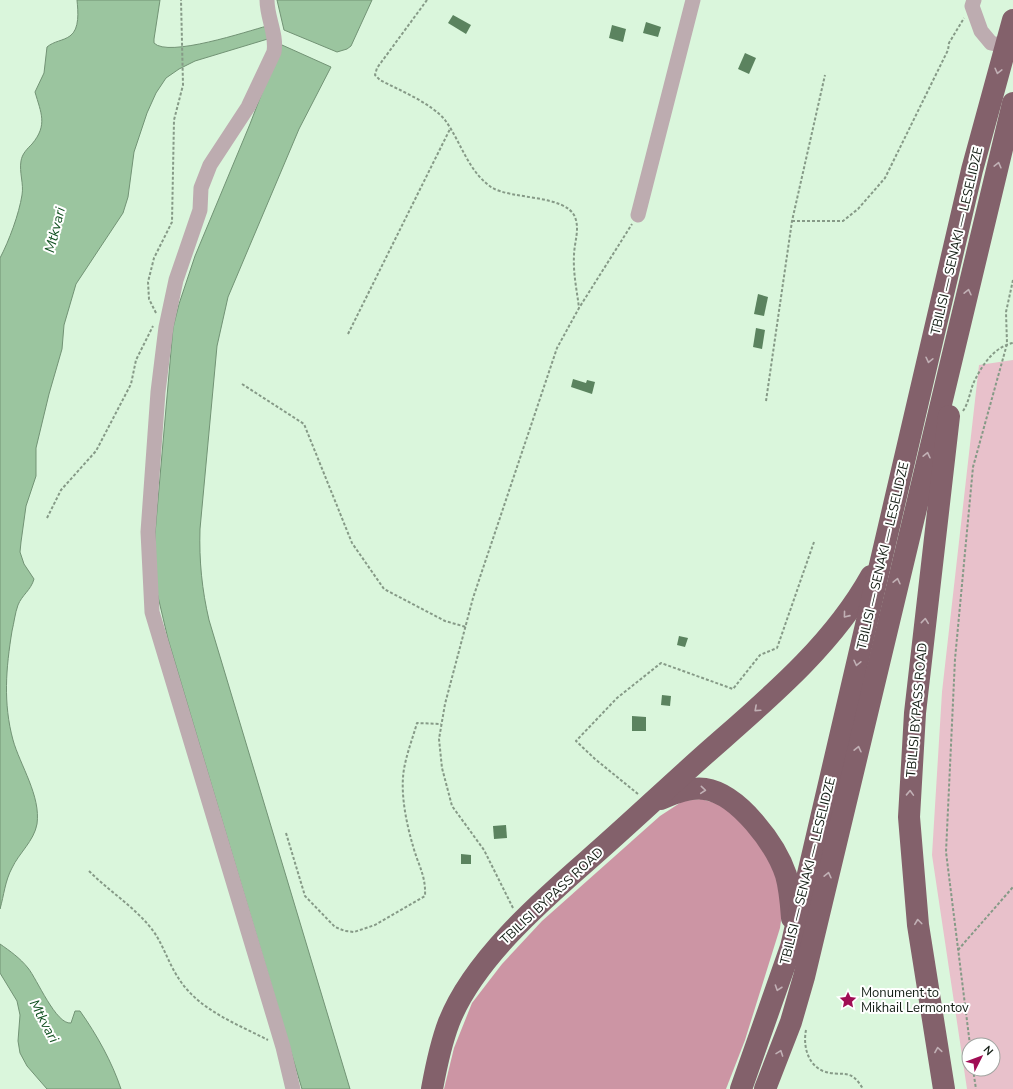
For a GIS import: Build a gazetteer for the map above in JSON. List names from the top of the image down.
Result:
{
  "streets": {
    "highway": ["TBILISI — SENAKI — LESELIDZE", "TBILISI BYPASS ROAD"]
  },
  "crossings": [
    ["TBILISI — SENAKI — LESELIDZE", "TBILISI BYPASS ROAD"]
  ],
  "water": ["Mtkvari"],
  "places": {
    "place": ["Monument to Mikhail Lermontov"]
  },
  "north": "top right"
}
